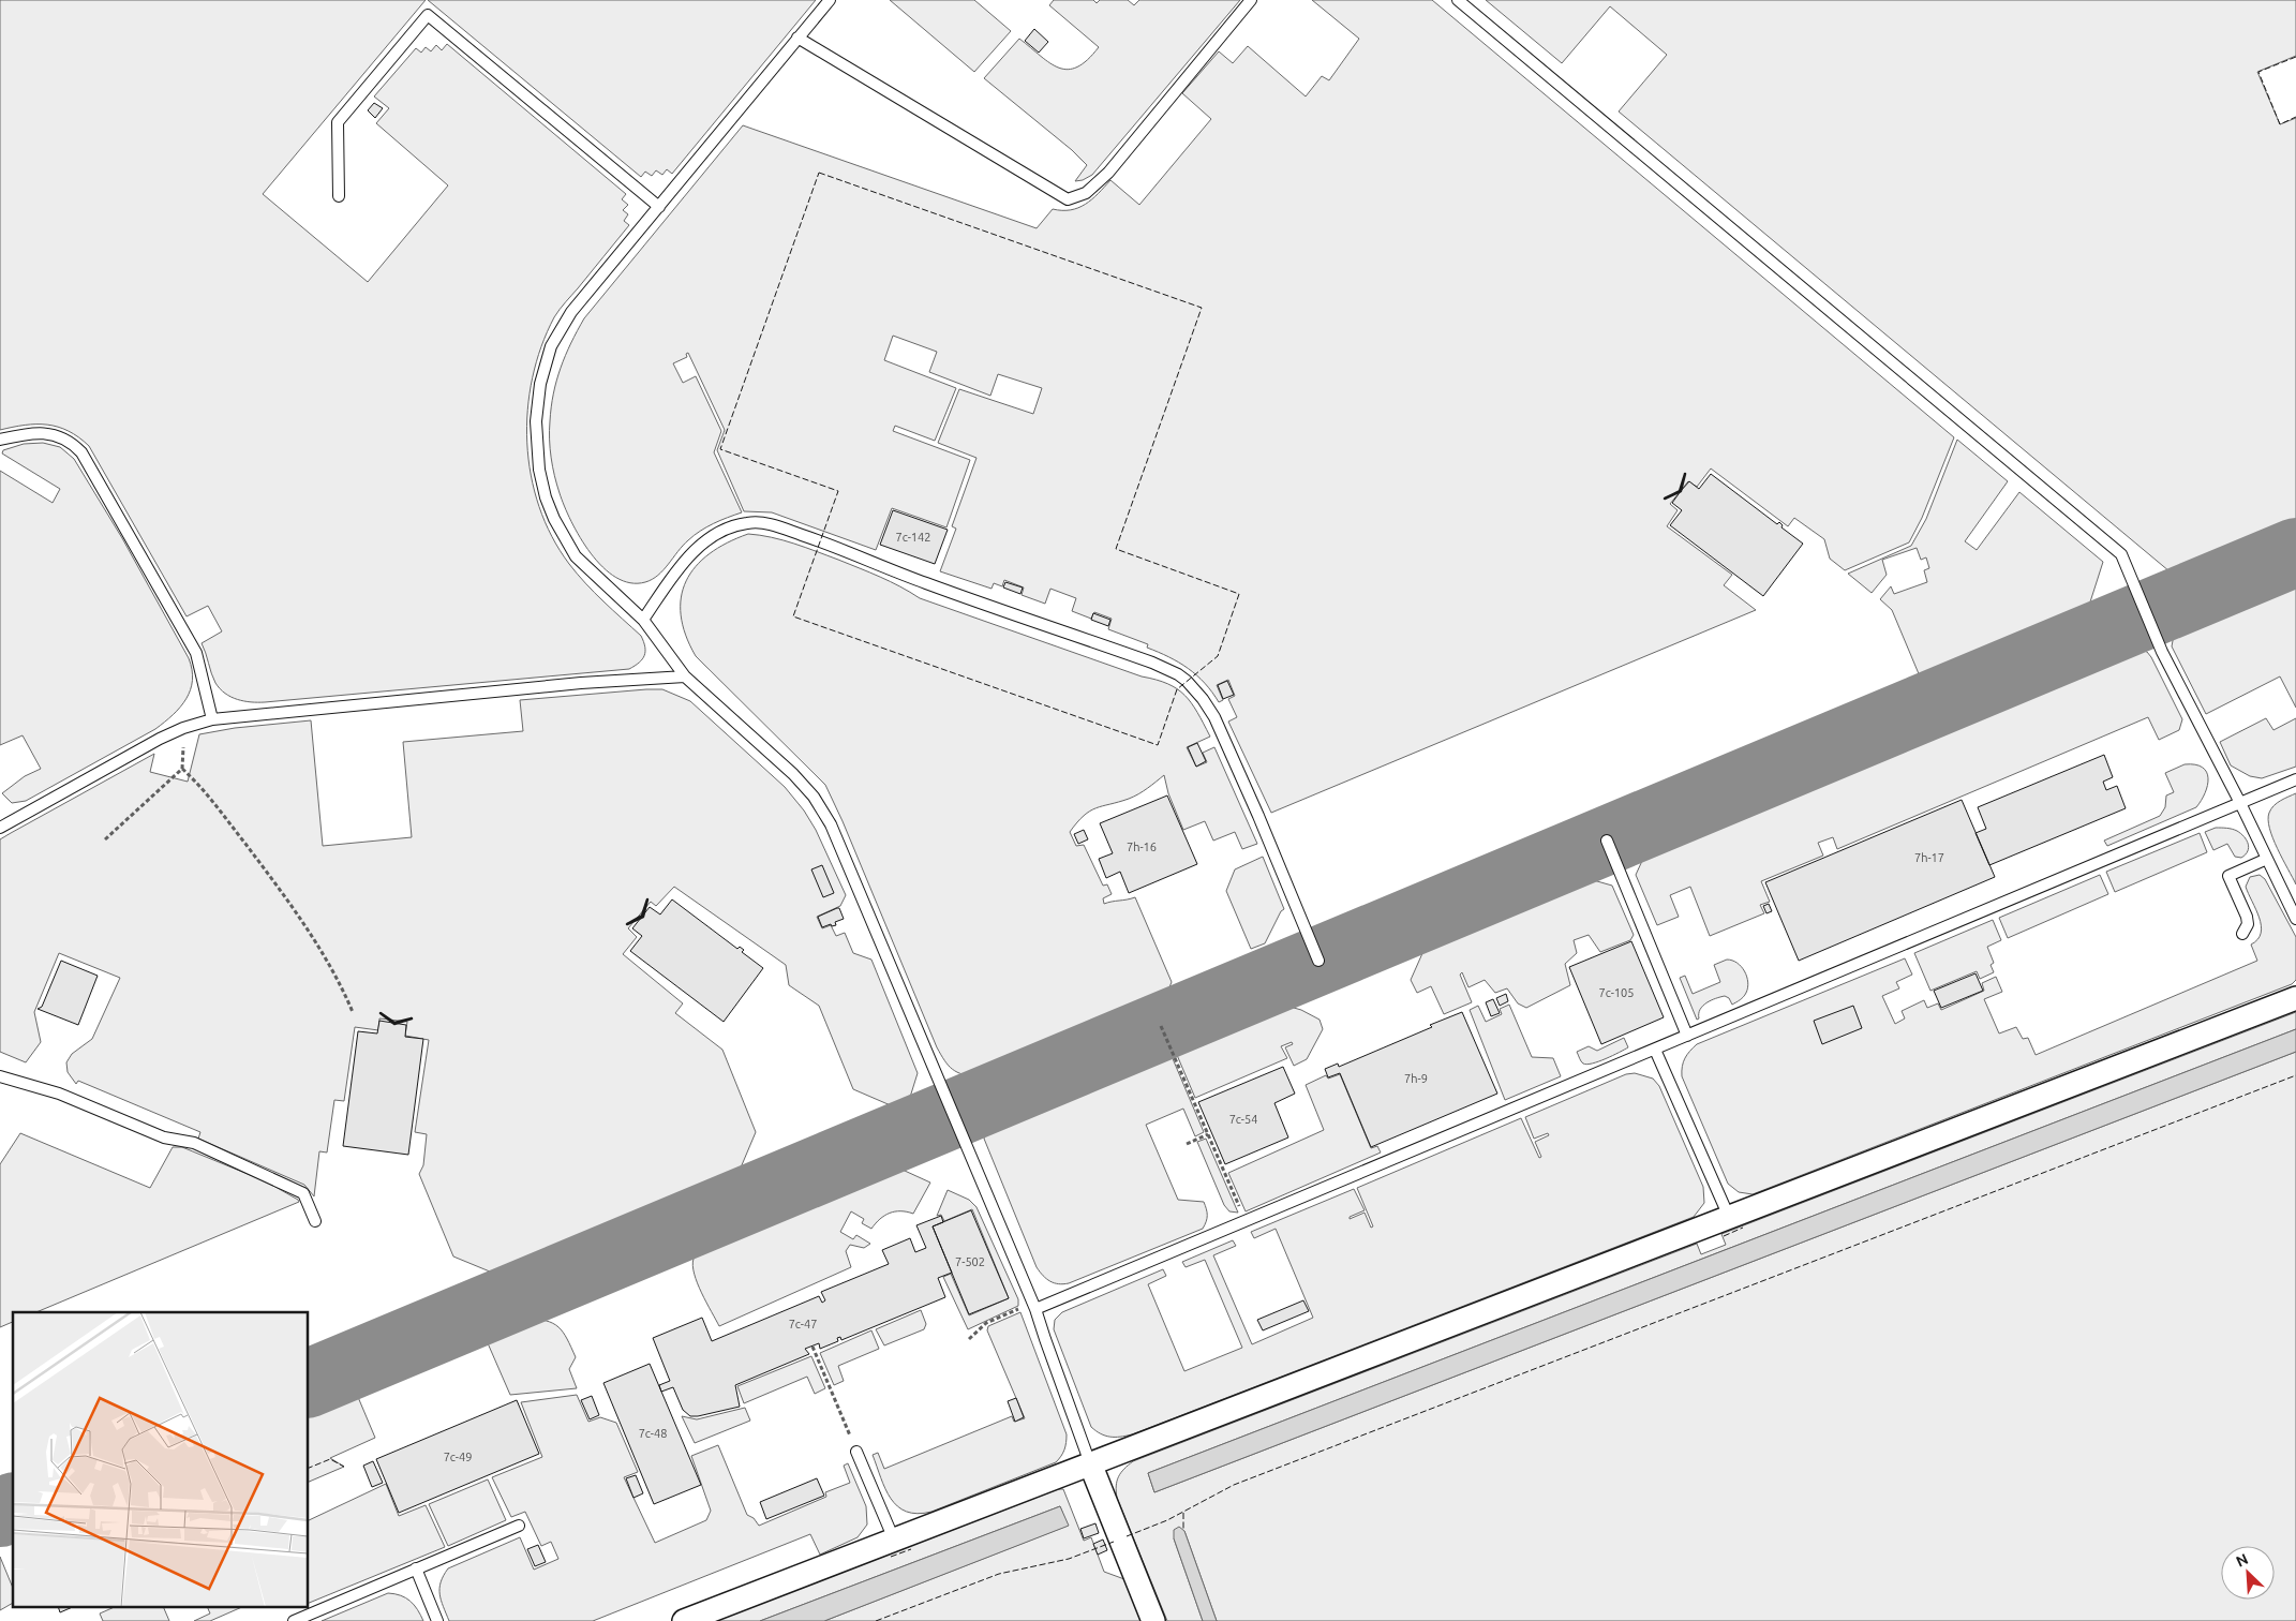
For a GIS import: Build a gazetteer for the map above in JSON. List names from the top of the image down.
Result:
{
  "house_numbers": [
    "7c-142",
    "7h-16",
    "7h-17",
    "7c-105",
    "7h-9",
    "7c-54",
    "7-502",
    "7c-47",
    "7c-48",
    "7c-49"
  ],
  "north": "top left"
}
